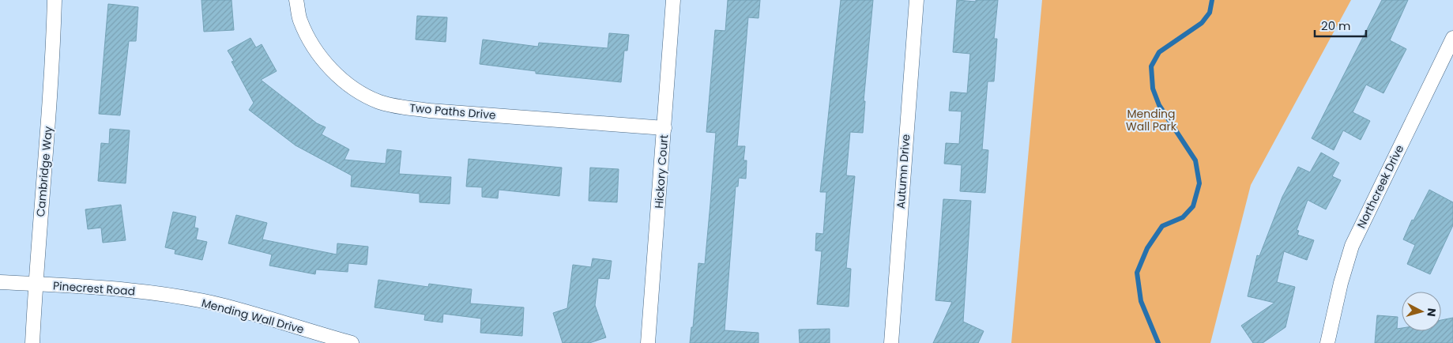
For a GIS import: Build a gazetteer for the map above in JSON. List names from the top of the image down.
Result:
{
  "streets": {
    "street": [
      "Two Paths Drive",
      "Cambridge Way",
      "Hickory Court",
      "Autumn Drive",
      "Northcreek Drive",
      "Pinecrest Road",
      "Mending Wall Drive"
    ]
  },
  "crossings": [
    ["Two Paths Drive", "Hickory Court"],
    ["Cambridge Way", "Pinecrest Road"],
    ["Pinecrest Road", "Mending Wall Drive"]
  ],
  "parks": ["Mending Wall Park"],
  "scale_bar": "20 m",
  "north": "right"
}
